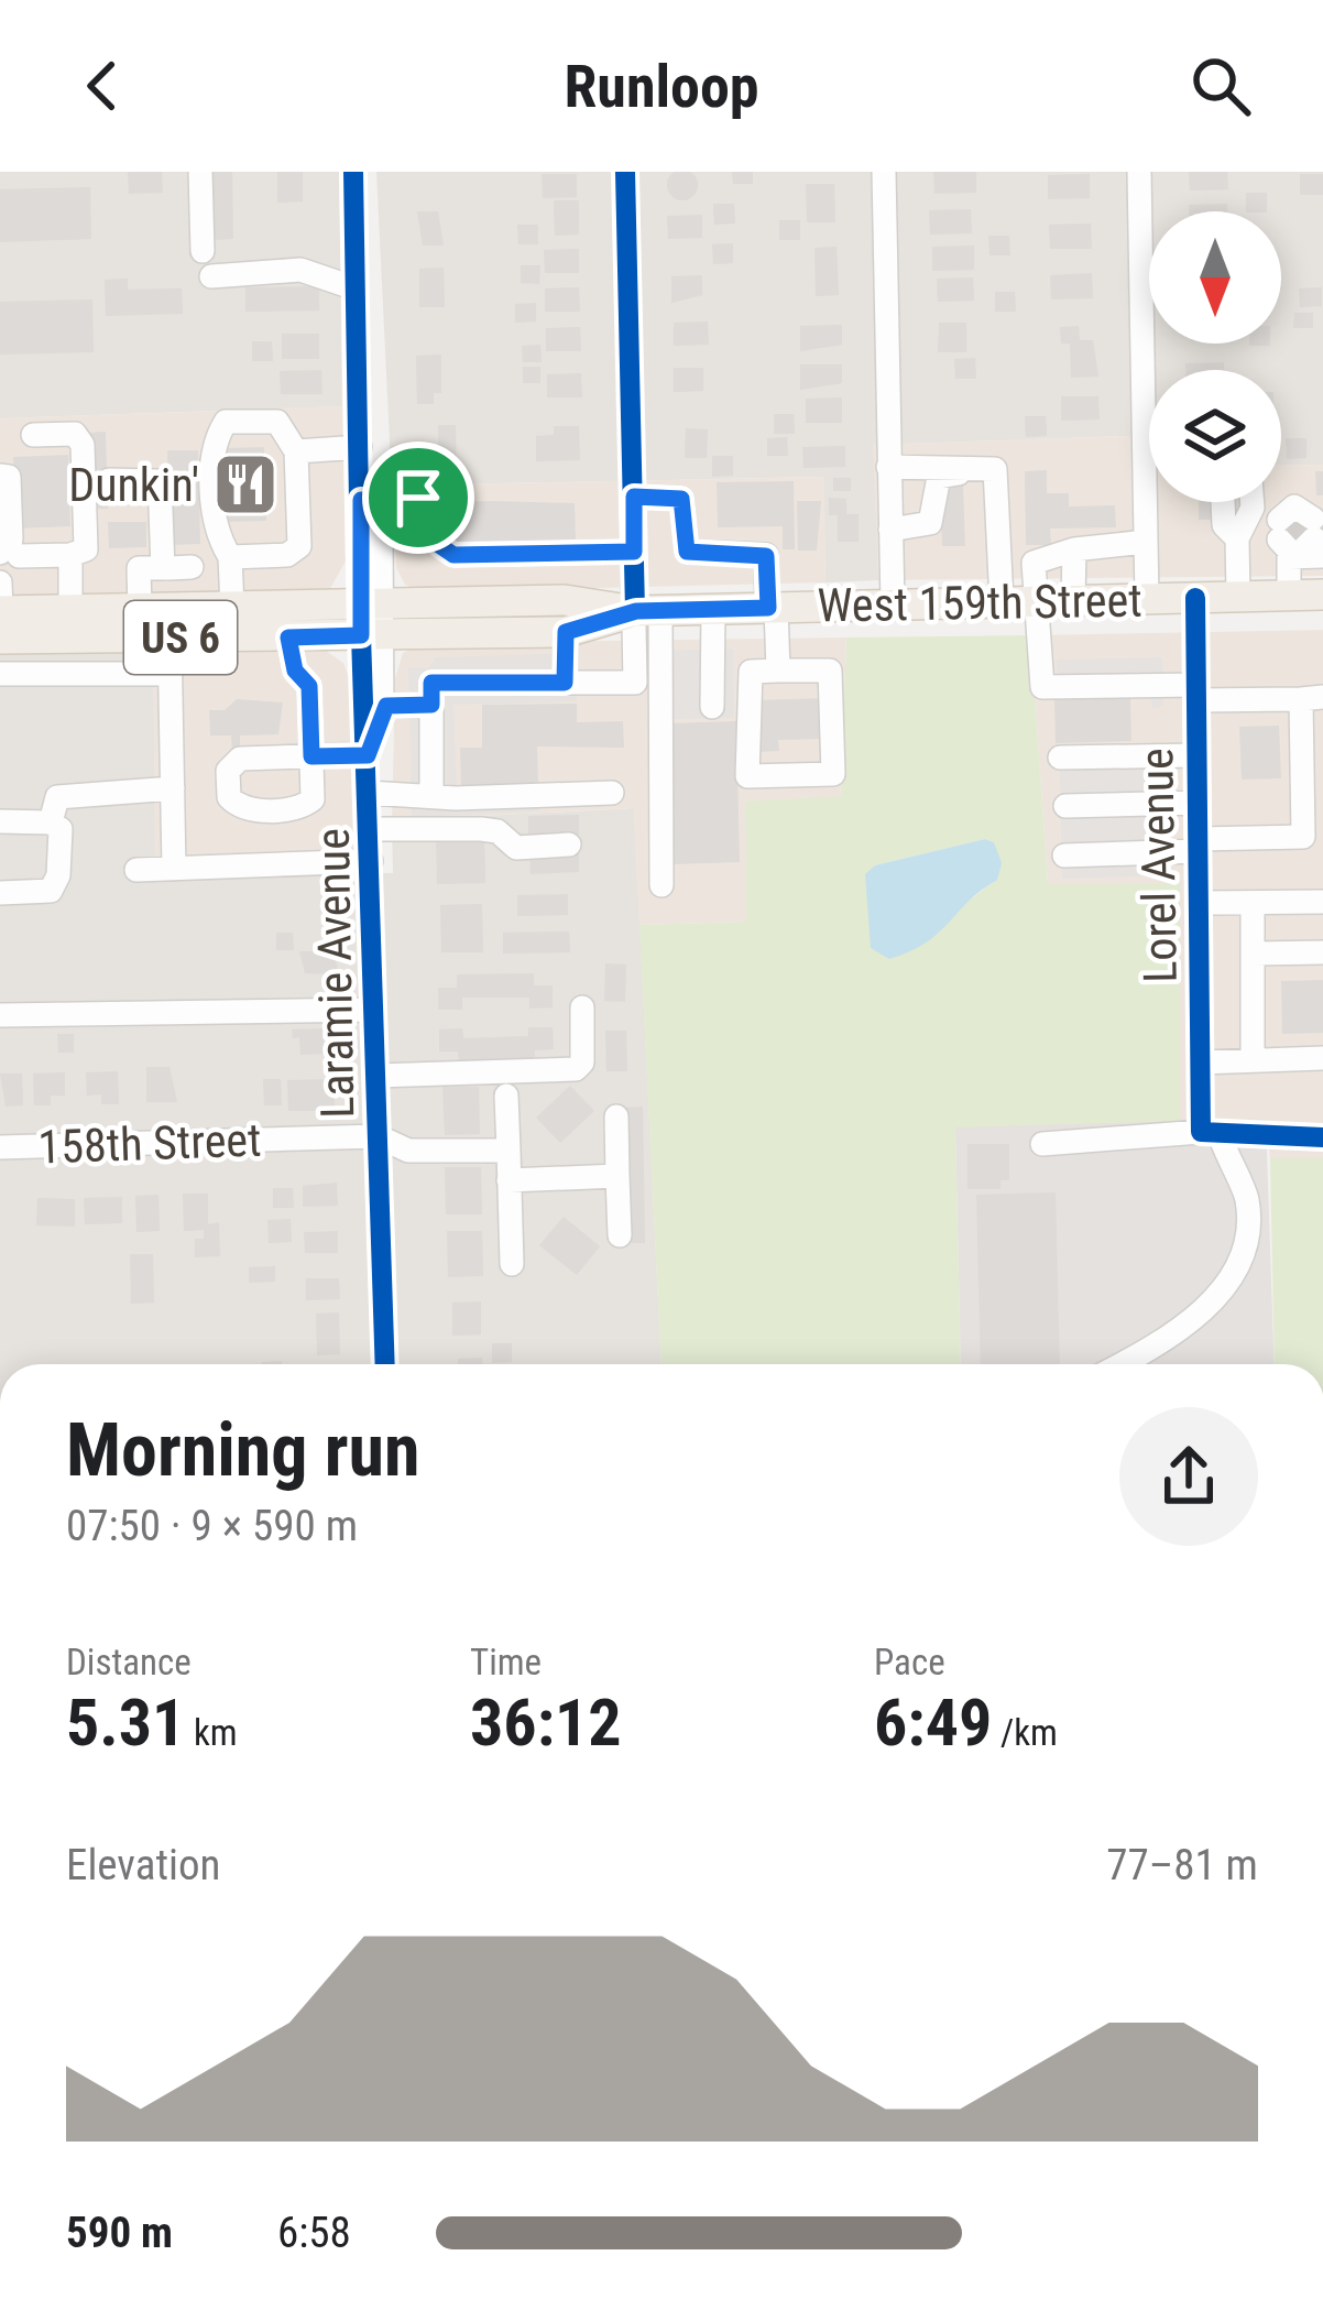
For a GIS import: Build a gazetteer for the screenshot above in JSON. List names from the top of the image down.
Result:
{
  "streets": {
    "main road": ["West 159th Street", "US 6"],
    "street": ["Lorel Avenue", "Laramie Avenue", "158th Street"]
  },
  "crossings": [
    ["West 159th Street", "Lorel Avenue"],
    ["West 159th Street", "Laramie Avenue"],
    ["Laramie Avenue", "158th Street"]
  ],
  "places": {
    "restaurant": ["Dunkin'"]
  },
  "north": "bottom",
  "page": {
    "header": "Runloop",
    "heading": ["Morning run", "07:50 · 9 × 590 m"],
    "stats": [
      ["Distance", "5.31 km"],
      ["Time", "36:12"],
      ["Pace", "6:49 /km"]
    ],
    "chart": ["Elevation", "77–81 m"],
    "list": [
      {
        "name": "590 m",
        "note": "6:58"
      }
    ]
  }
}
